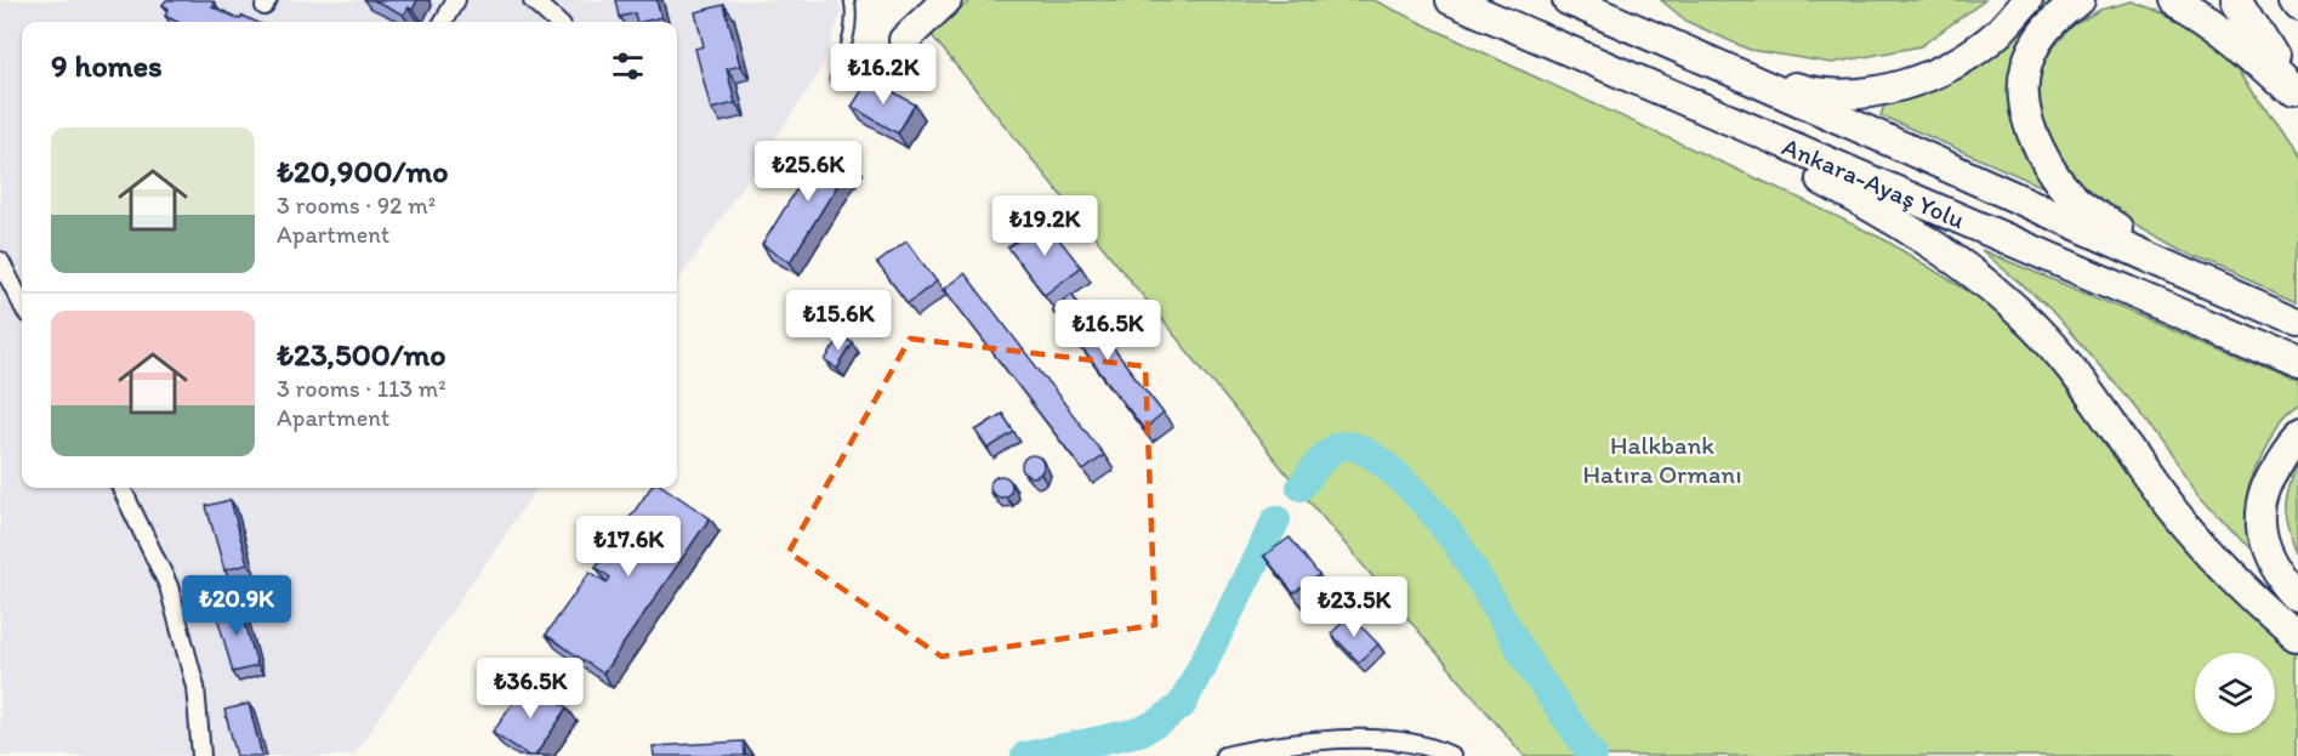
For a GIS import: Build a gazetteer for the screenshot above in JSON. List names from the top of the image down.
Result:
{
  "streets": {
    "highway": ["Ankara-Ayaş Yolu"]
  },
  "parks": ["Halkbank Hatıra Ormanı"],
  "page": {
    "heading": "9 homes",
    "price": [
      "₺16.2K",
      "₺25.6K",
      "₺19.2K",
      "₺15.6K",
      "₺16.5K",
      "₺17.6K",
      "₺20.9K",
      "₺23.5K",
      "₺36.5K"
    ],
    "list": [
      {
        "name": "₺20,900/mo",
        "note": "3 rooms · 92 m² · Apartment"
      },
      {
        "name": "₺23,500/mo",
        "note": "3 rooms · 113 m² · Apartment"
      }
    ]
  }
}
